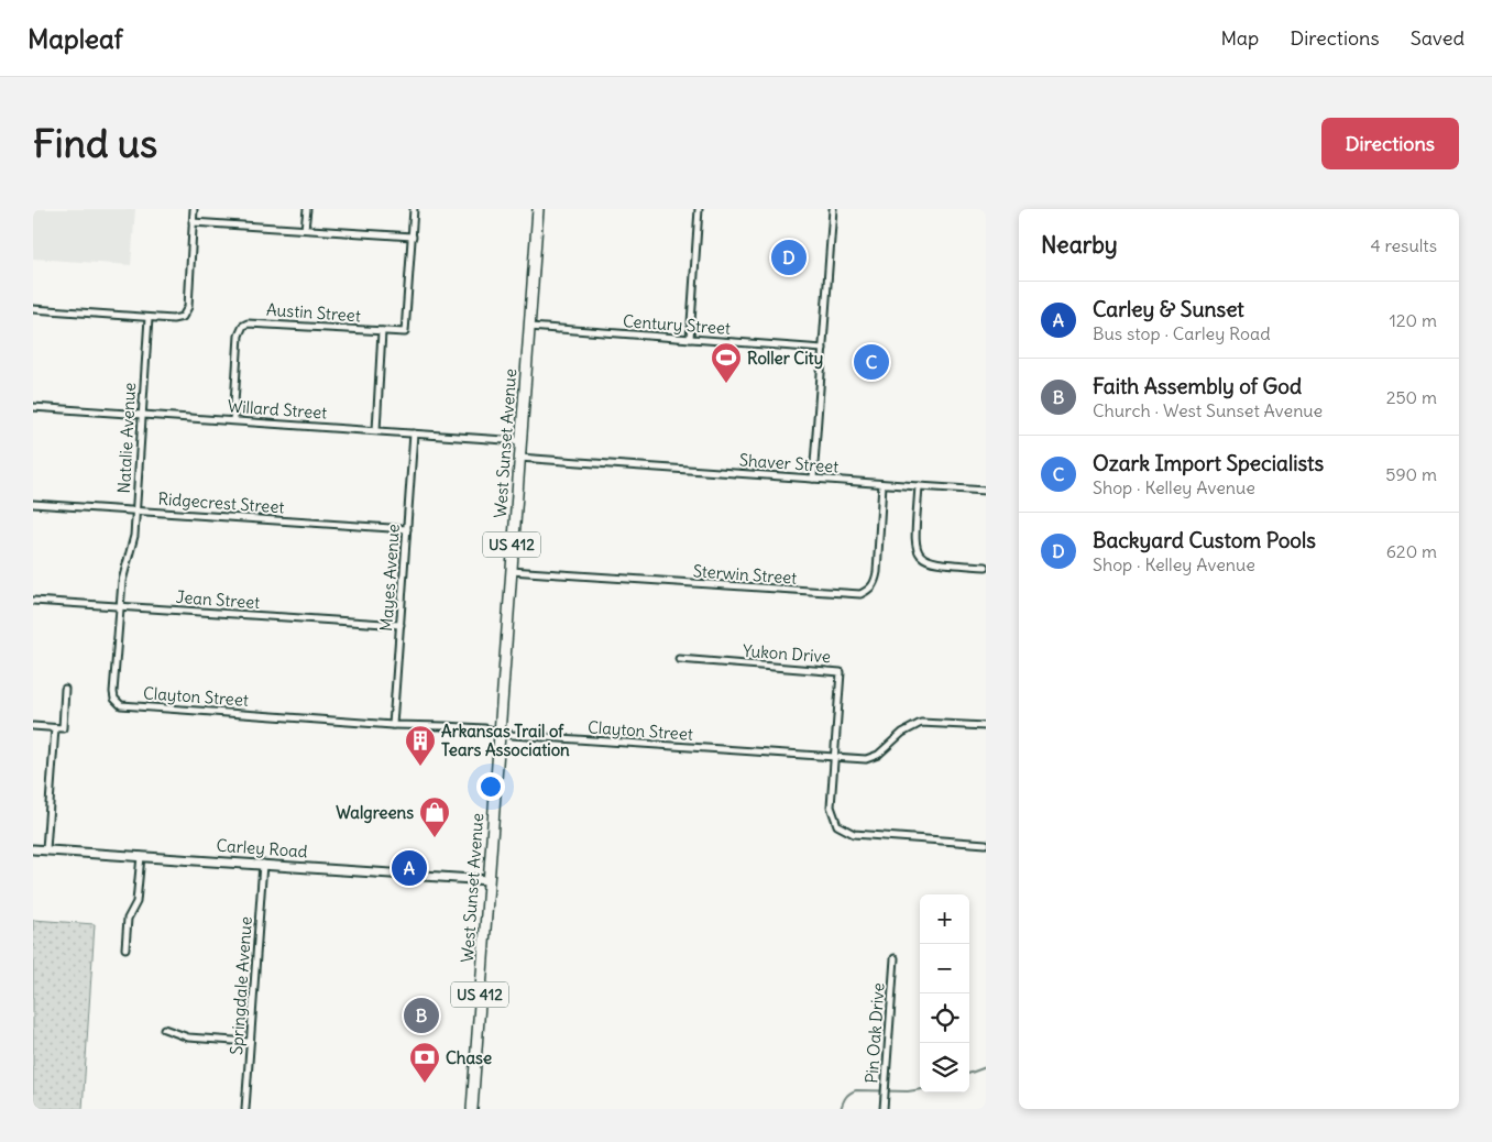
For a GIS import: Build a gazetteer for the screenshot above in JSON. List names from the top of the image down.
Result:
{
  "streets": {
    "highway": ["West Sunset Avenue", "US 412"],
    "street": [
      "Austin Street",
      "Century Street",
      "Willard Street",
      "Natalie Avenue",
      "Shaver Street",
      "Ridgecrest Street",
      "Sterwin Street",
      "Mayes Avenue",
      "Jean Street",
      "Yukon Drive",
      "Clayton Street",
      "Carley Road",
      "Springdale Avenue",
      "Pin Oak Drive"
    ]
  },
  "crossings": [
    ["Austin Street", "Willard Street"],
    ["Century Street", "West Sunset Avenue"],
    ["Willard Street", "Natalie Avenue"],
    ["Willard Street", "West Sunset Avenue"],
    ["Willard Street", "Mayes Avenue"],
    ["Natalie Avenue", "Ridgecrest Street"],
    ["Natalie Avenue", "Jean Street"],
    ["Natalie Avenue", "Clayton Street"],
    ["West Sunset Avenue", "Shaver Street"],
    ["West Sunset Avenue", "Sterwin Street"],
    ["West Sunset Avenue", "Clayton Street"],
    ["West Sunset Avenue", "Carley Road"],
    ["Shaver Street", "Sterwin Street"],
    ["Ridgecrest Street", "Mayes Avenue"],
    ["Mayes Avenue", "Jean Street"],
    ["Mayes Avenue", "Clayton Street"],
    ["Yukon Drive", "Clayton Street"],
    ["Carley Road", "Springdale Avenue"]
  ],
  "places": {
    "sports": ["Roller City"],
    "building": ["Arkansas Trail of Tears Association"],
    "shop": ["Walgreens"],
    "bank": ["Chase"]
  },
  "page": {
    "header": "Mapleaf",
    "nav": ["Map", "Directions", "Saved"],
    "buttons": "Directions",
    "title": "Find us",
    "heading": ["Nearby", "4 results"],
    "pins": [
      "D",
      "C",
      "A",
      "B"
    ],
    "list": [
      {
        "mark": "A",
        "name": "Carley & Sunset",
        "note": "Bus stop · Carley Road",
        "value": "120 m"
      },
      {
        "mark": "B",
        "name": "Faith Assembly of God",
        "note": "Church · West Sunset Avenue",
        "value": "250 m"
      },
      {
        "mark": "C",
        "name": "Ozark Import Specialists",
        "note": "Shop · Kelley Avenue",
        "value": "590 m"
      },
      {
        "mark": "D",
        "name": "Backyard Custom Pools",
        "note": "Shop · Kelley Avenue",
        "value": "620 m"
      }
    ],
    "map_buttons": ["+", "−"]
  }
}
